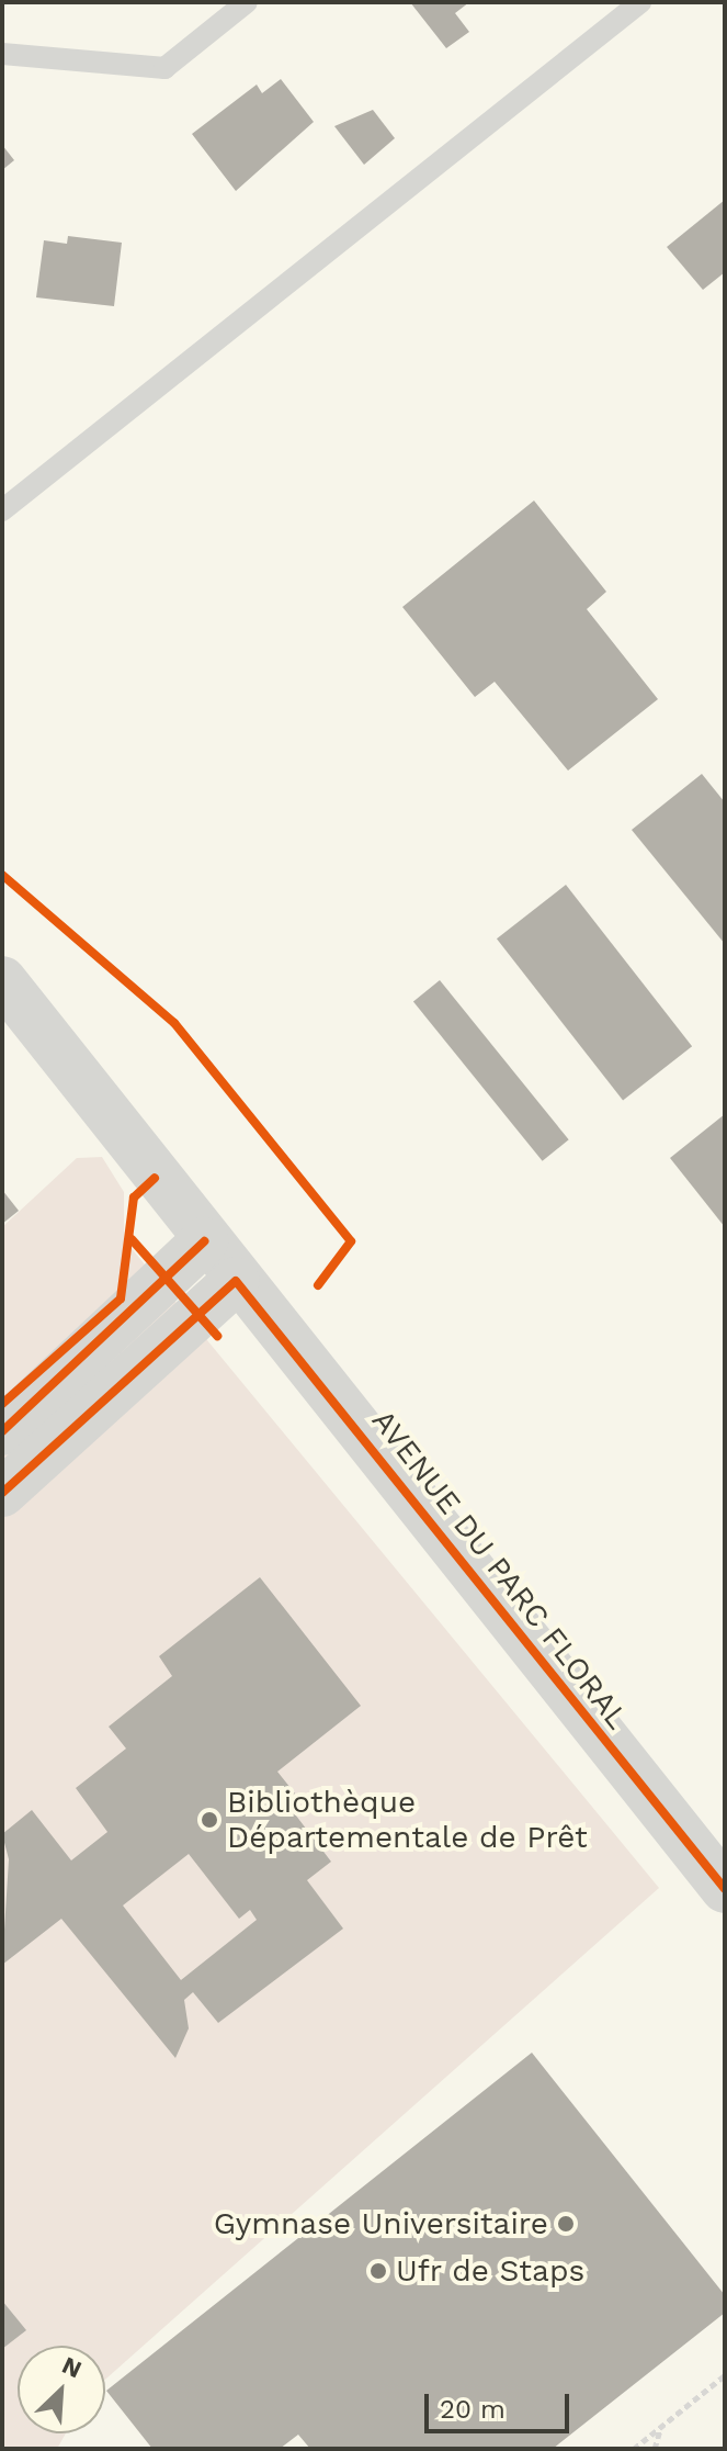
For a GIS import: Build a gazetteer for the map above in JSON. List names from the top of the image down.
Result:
{
  "streets": {
    "main road": ["AVENUE DU PARC FLORAL"]
  },
  "places": ["Bibliothèque Départementale de Prêt", "Gymnase Universitaire", "Ufr de Staps"],
  "scale_bar": "20 m",
  "north": "top right"
}
